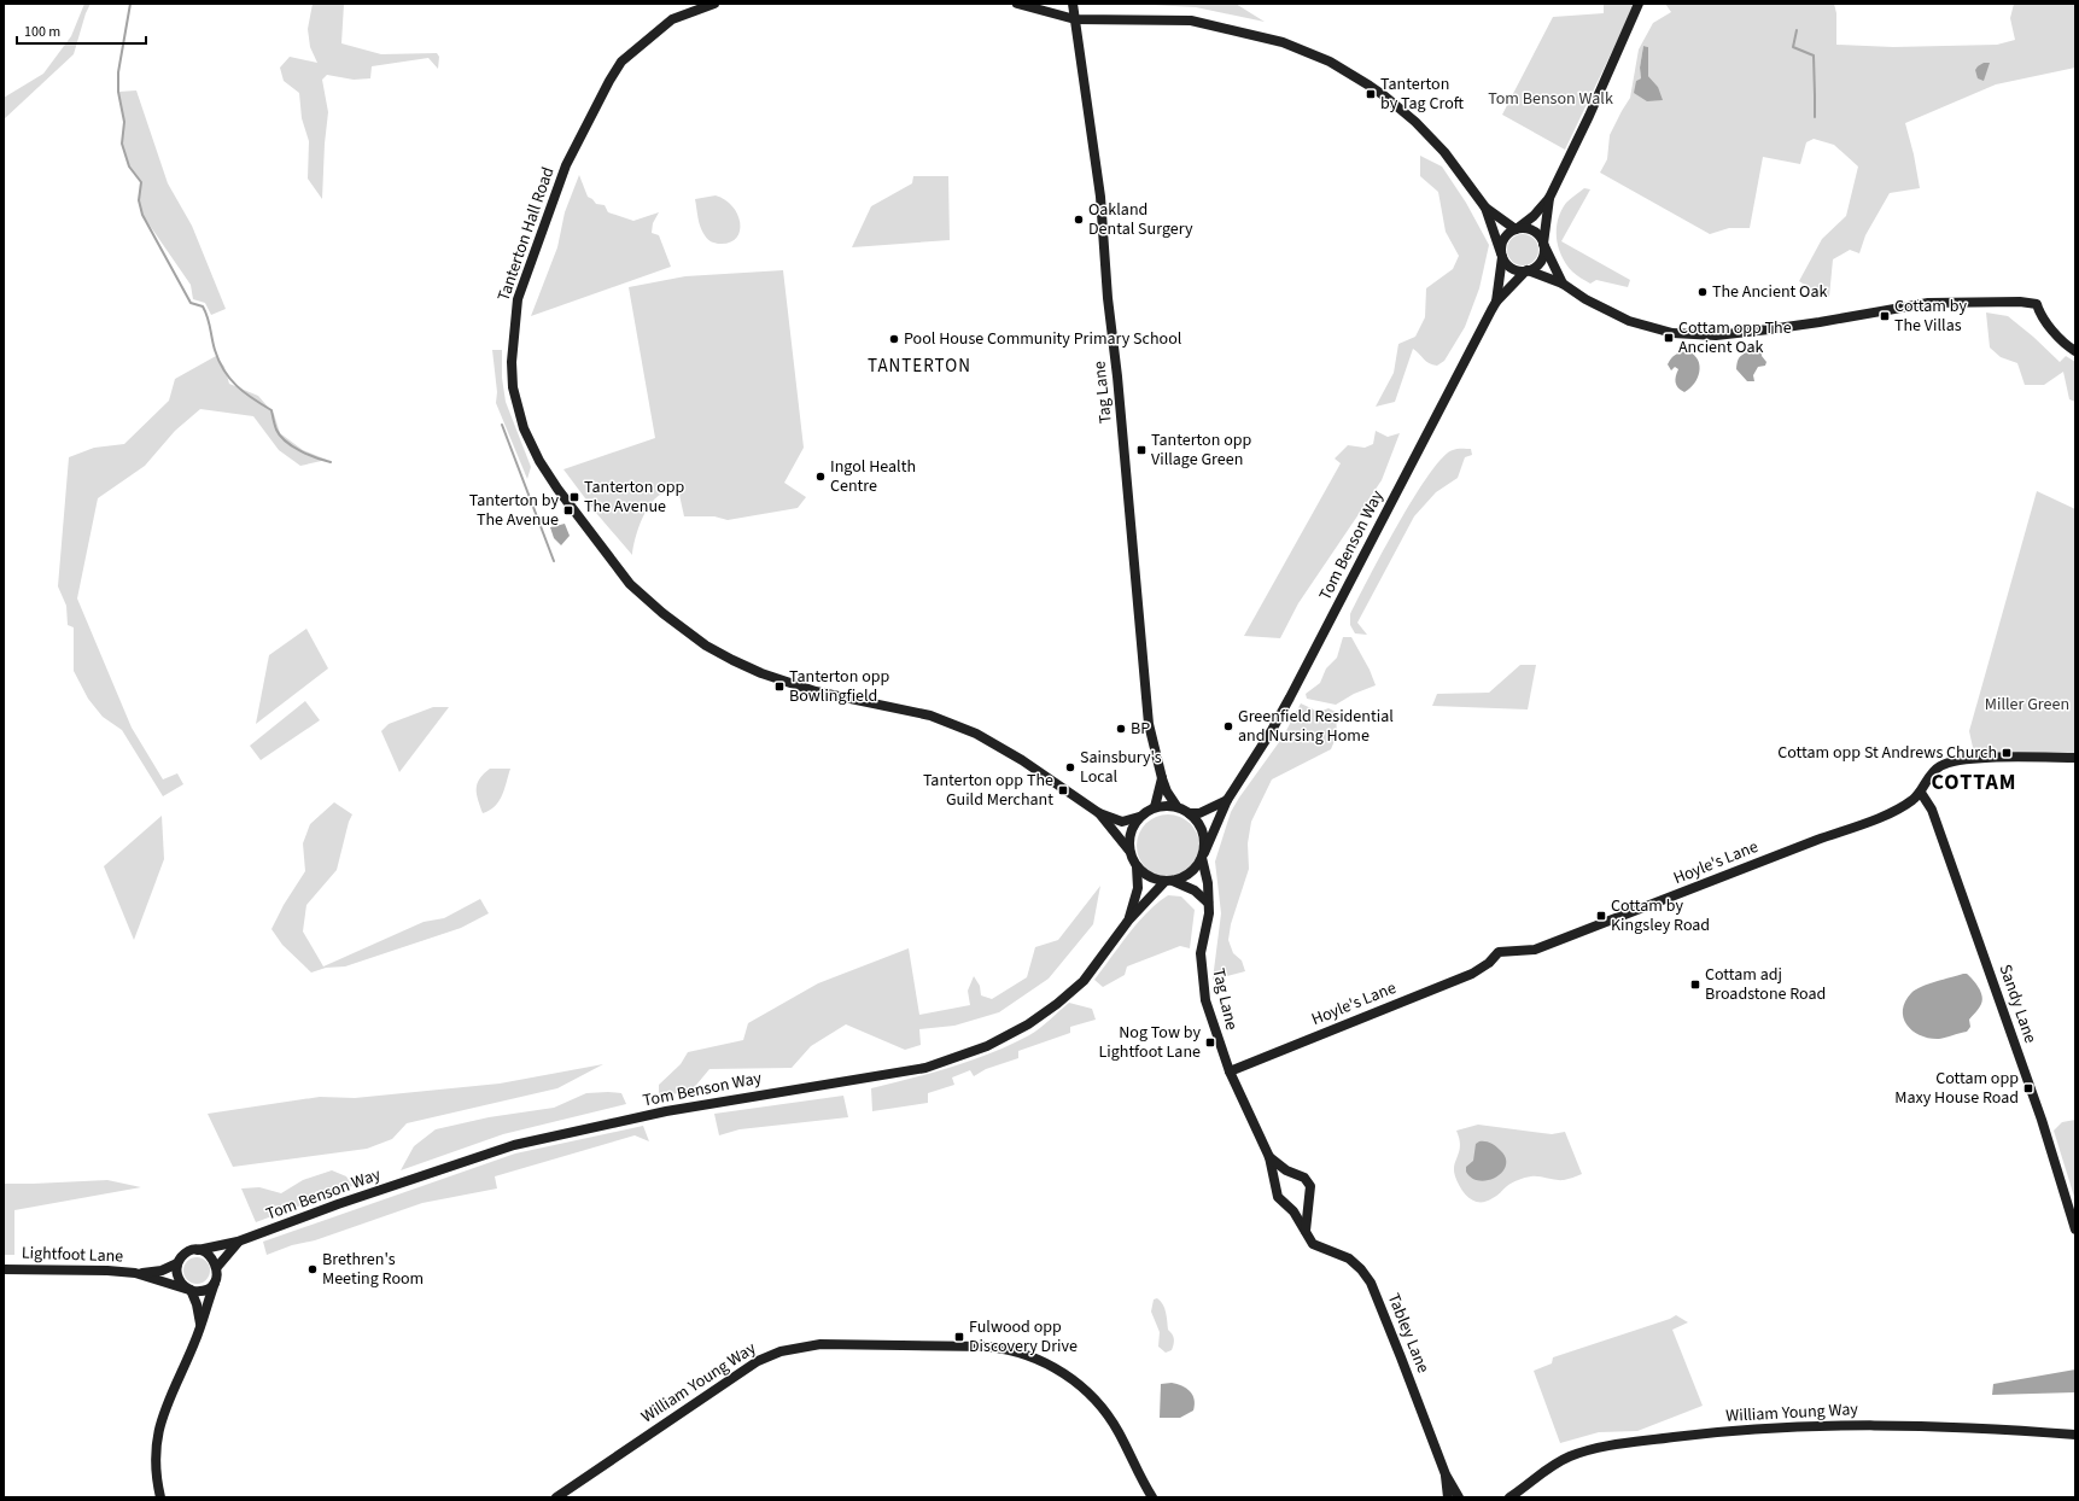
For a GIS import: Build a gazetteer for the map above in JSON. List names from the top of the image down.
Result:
{
  "streets": {
    "main road": [
      "Tanterton Hall Road",
      "Tag Lane",
      "Tom Benson Way",
      "Hoyle's Lane",
      "Sandy Lane",
      "Lightfoot Lane",
      "Tabley Lane",
      "William Young Way"
    ]
  },
  "crossings": [
    ["Tanterton Hall Road", "Tag Lane"],
    ["Tanterton Hall Road", "Tom Benson Way"],
    ["Tag Lane", "Tom Benson Way"],
    ["Tag Lane", "Hoyle's Lane"],
    ["Tag Lane", "Tabley Lane"],
    ["Tom Benson Way", "Lightfoot Lane"],
    ["Hoyle's Lane", "Sandy Lane"],
    ["Hoyle's Lane", "Tabley Lane"]
  ],
  "districts": ["TANTERTON", "COTTAM"],
  "parks": ["Tom Benson Walk", "Miller Green"],
  "places": {
    "transit": [
      "Tanterton by Tag Croft",
      "Cottam by The Villas",
      "Cottam opp The Ancient Oak",
      "Tanterton opp Village Green",
      "Tanterton opp The Avenue",
      "Tanterton by The Avenue",
      "Tanterton opp Bowlingfield",
      "Cottam opp St Andrews Church",
      "Tanterton opp The Guild Merchant",
      "Cottam by Kingsley Road",
      "Cottam adj Broadstone Road",
      "Nog Tow by Lightfoot Lane",
      "Cottam opp Maxy House Road",
      "Fulwood opp Discovery Drive"
    ],
    "other": [
      "Oakland Dental Surgery",
      "The Ancient Oak",
      "Pool House Community Primary School",
      "Ingol Health Centre",
      "Greenfield Residential and Nursing Home",
      "BP",
      "Sainsbury's Local",
      "Brethren's Meeting Room"
    ]
  },
  "scale_bar": "100 m"
}
